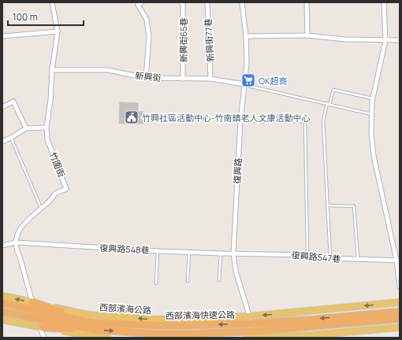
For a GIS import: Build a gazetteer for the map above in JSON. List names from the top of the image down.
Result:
{
  "streets": {
    "highway": ["西部濱海快速公路"],
    "main road": ["西部濱海公路"],
    "street": [
      "新興街65巷",
      "新興街77巷",
      "新興街",
      "竹圍街",
      "復興路",
      "復興路548巷",
      "復興路547巷"
    ]
  },
  "crossings": [
    ["新興街65巷", "新興街"],
    ["新興街77巷", "新興街"],
    ["新興街", "竹圍街"],
    ["新興街", "復興路"],
    ["竹圍街", "復興路548巷"],
    ["復興路", "復興路548巷"],
    ["復興路", "復興路547巷"],
    ["復興路", "西部濱海公路"],
    ["復興路", "西部濱海快速公路"],
    ["復興路548巷", "復興路547巷"],
    ["西部濱海公路", "西部濱海快速公路"]
  ],
  "places": {
    "supermarket": ["OK超商"],
    "public building": ["竹興社區活動中心-竹南鎮老人文康活動中心"]
  },
  "scale_bar": "100 m"
}
